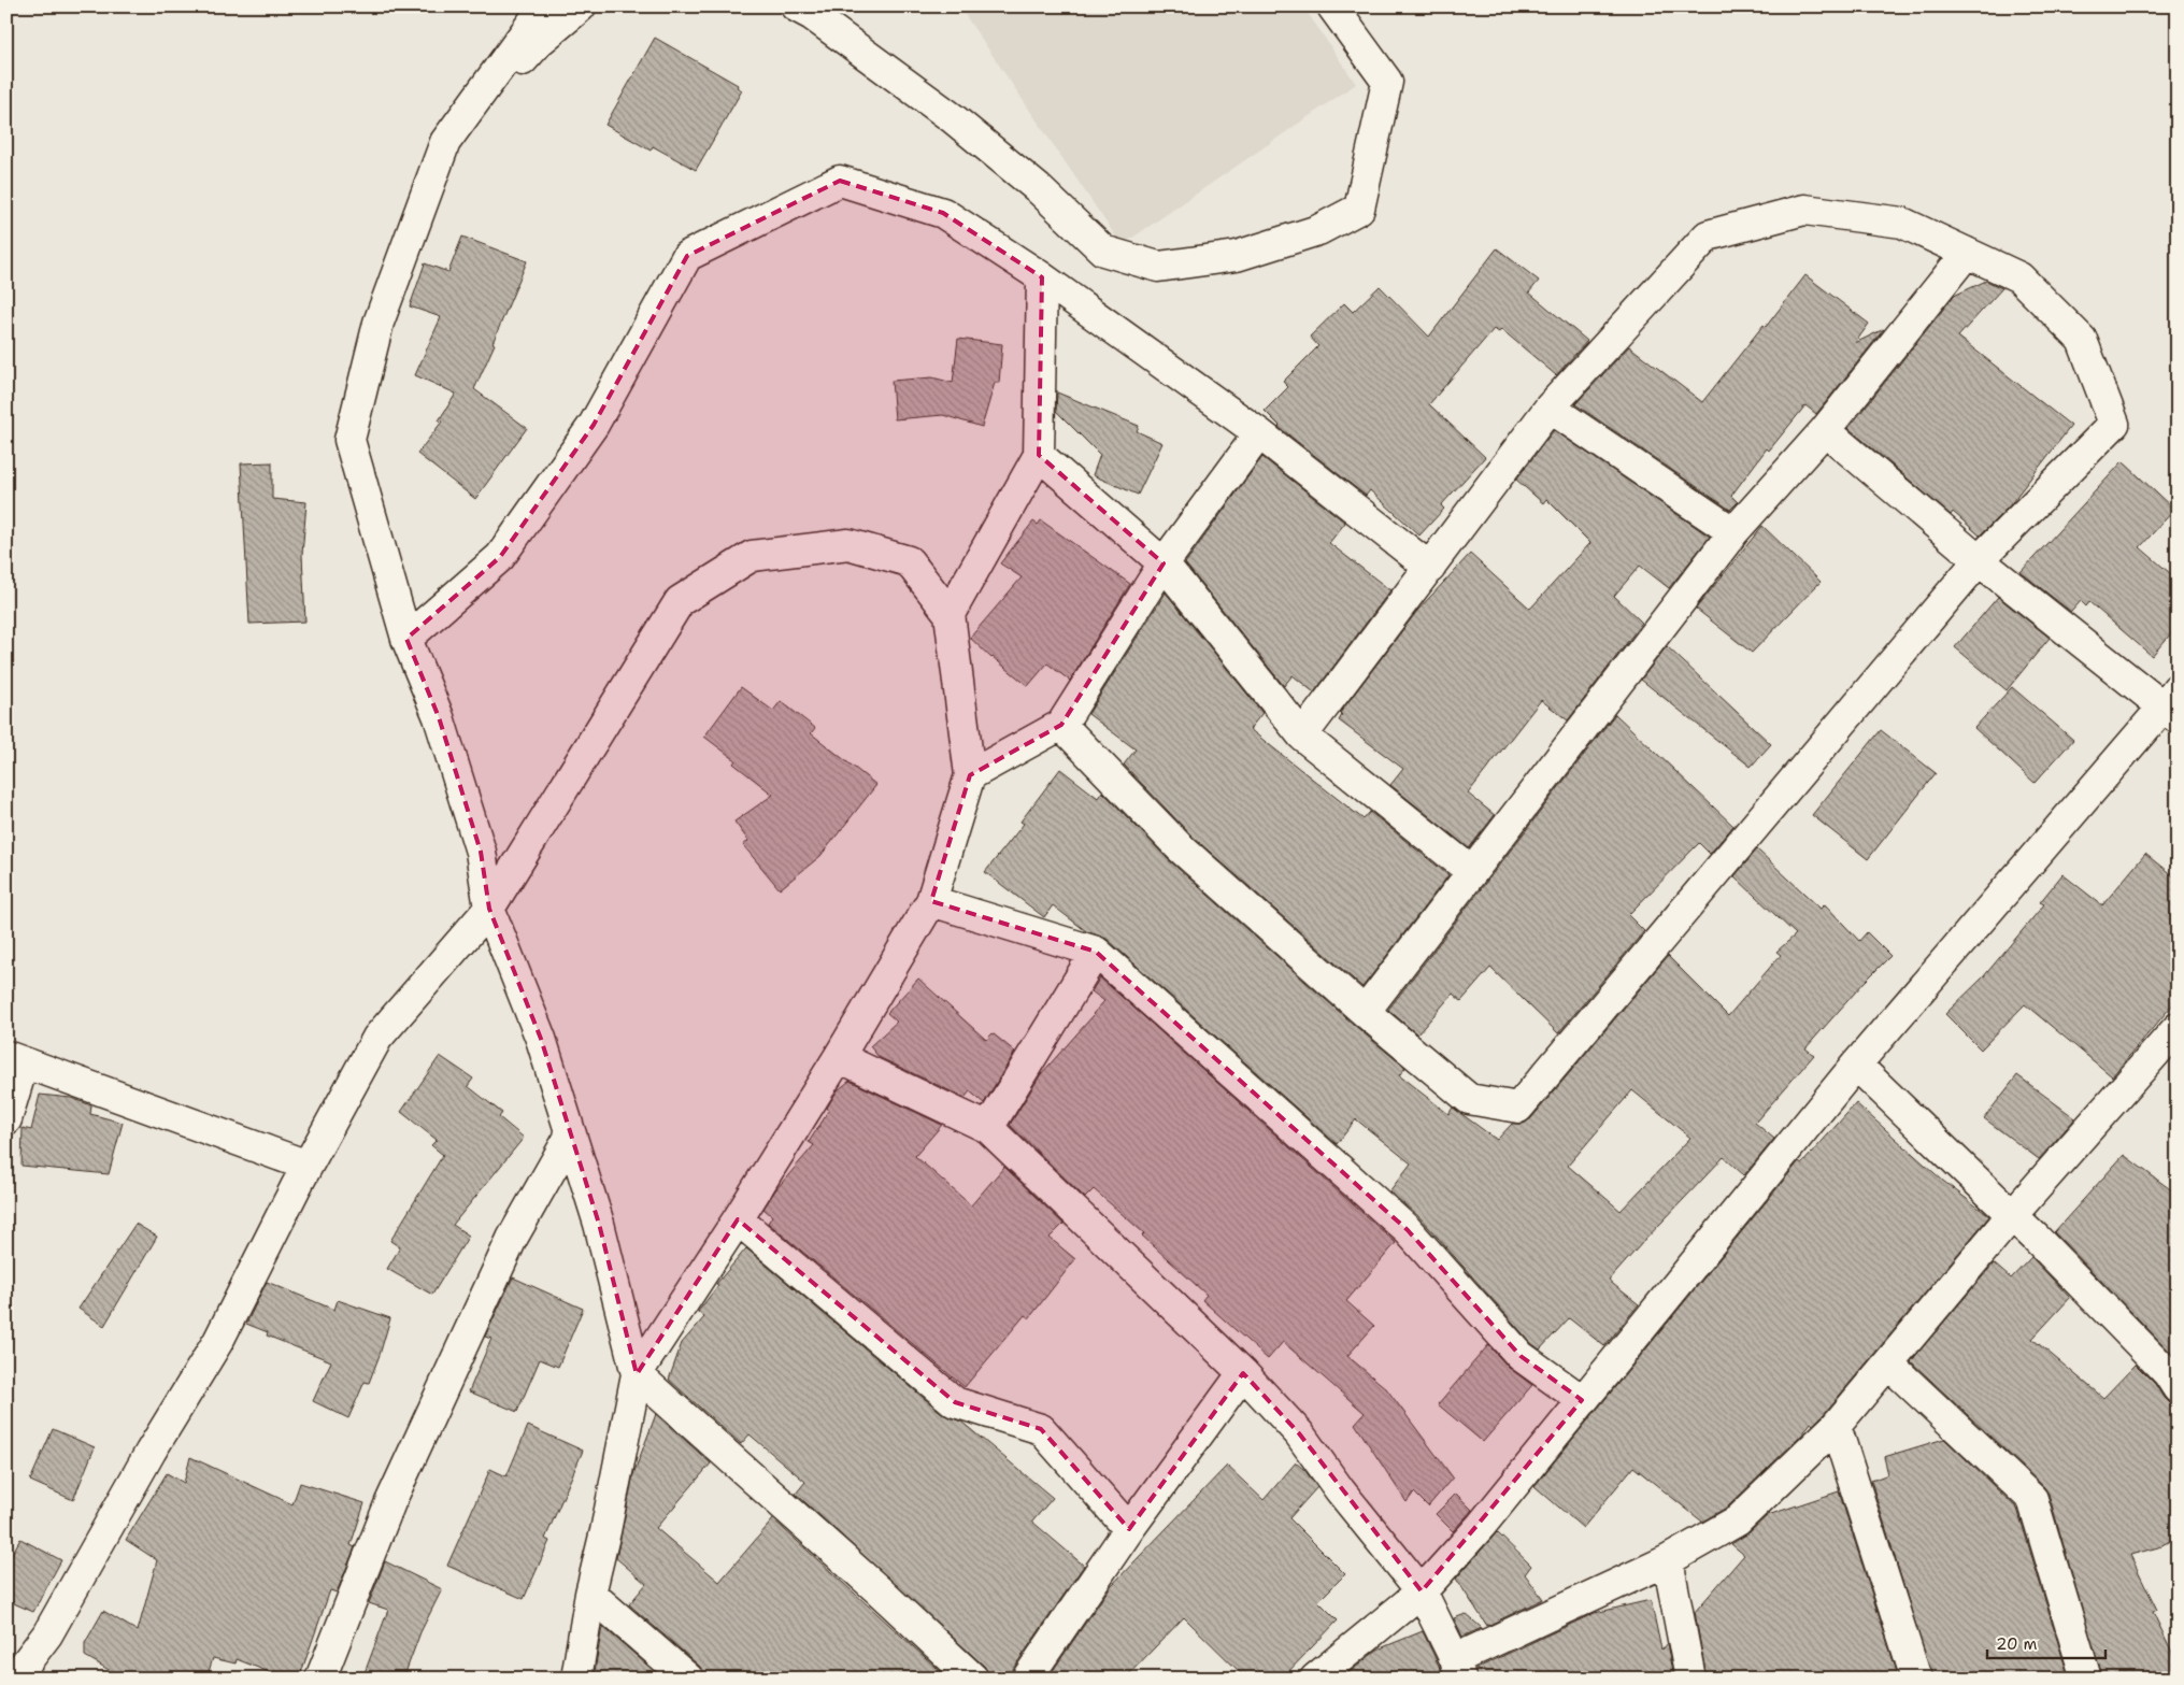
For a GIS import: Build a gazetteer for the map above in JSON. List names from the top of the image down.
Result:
{
  "scale_bar": "20 m"
}
